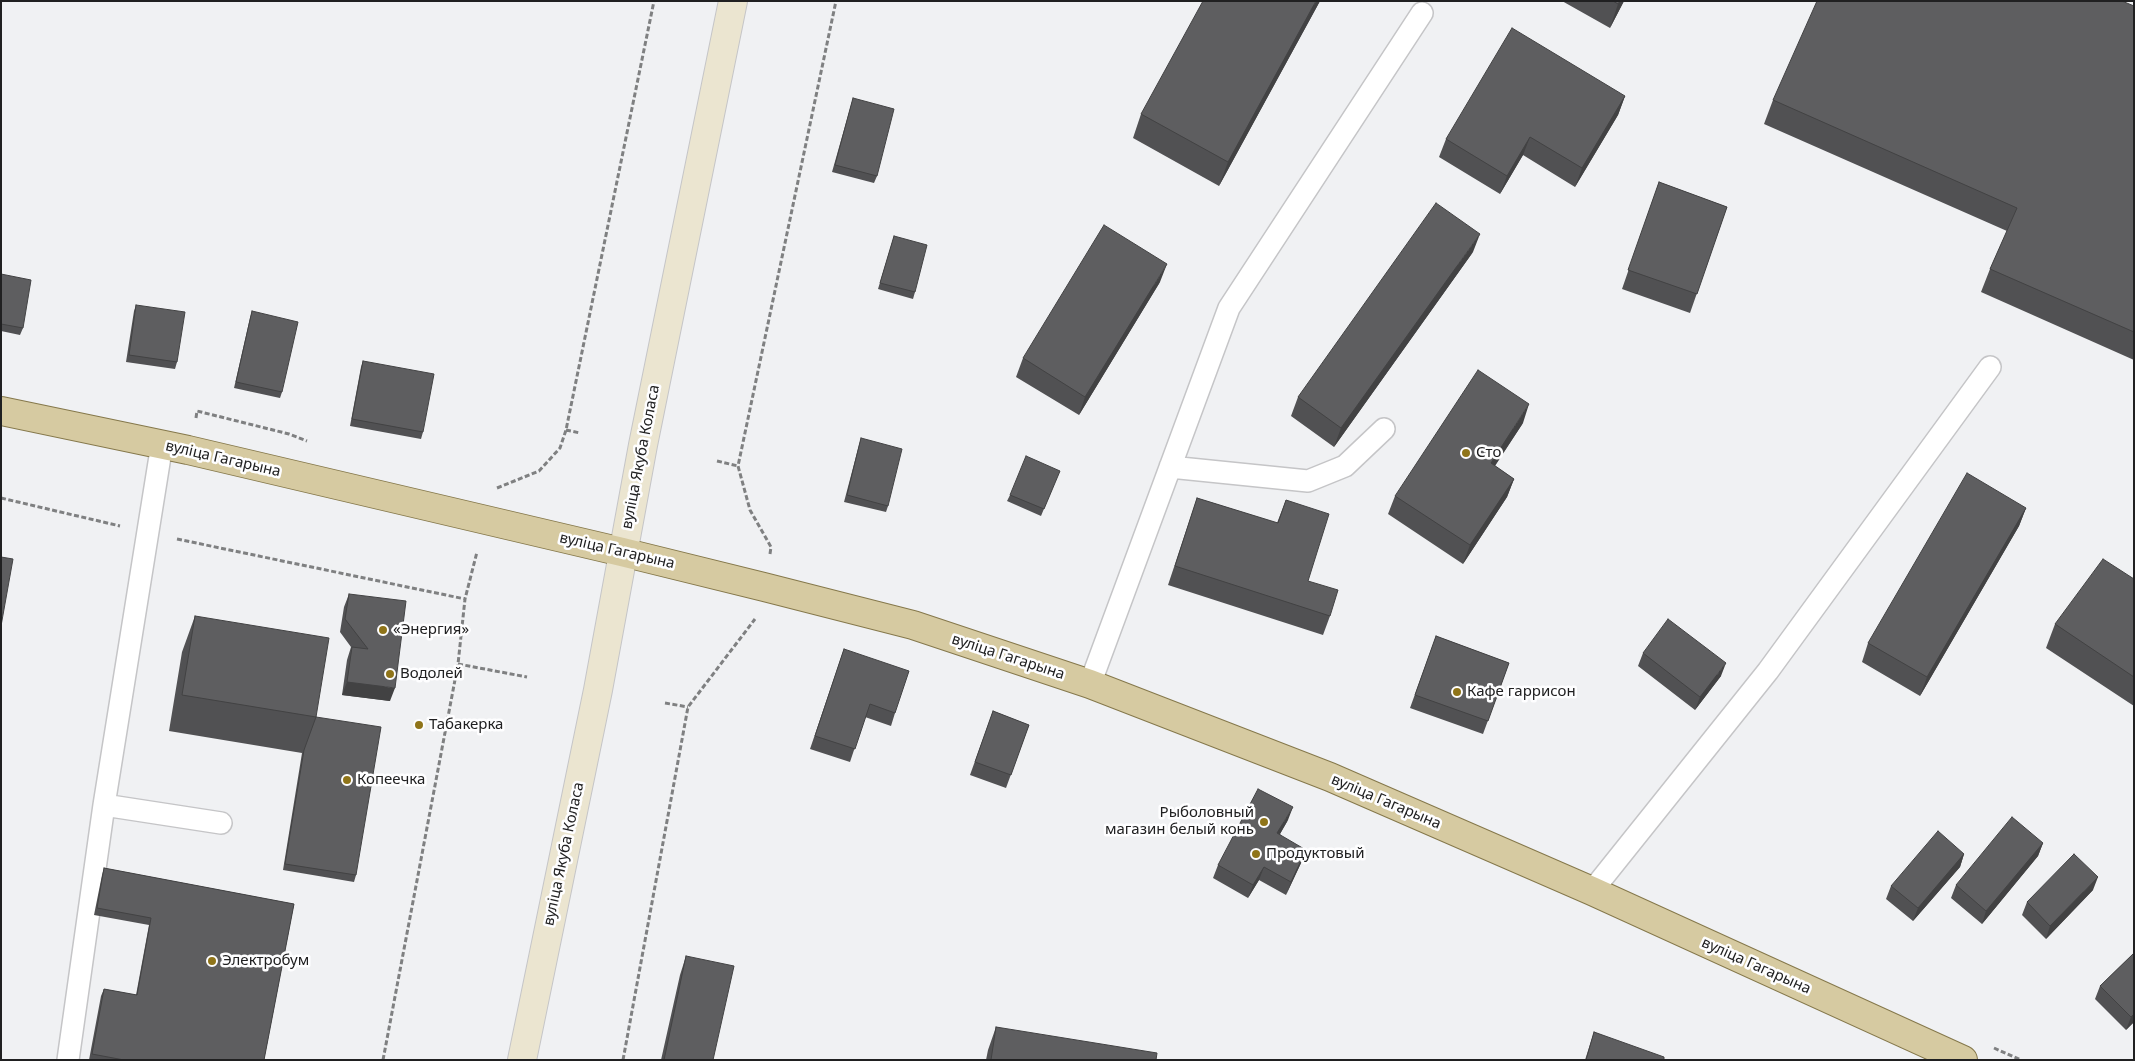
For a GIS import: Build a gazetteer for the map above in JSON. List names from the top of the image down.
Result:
{
  "streets": {
    "main road": ["вуліца Якуба Коласа", "вуліца Гагарына"]
  },
  "crossings": [
    ["вуліца Якуба Коласа", "вуліца Гагарына"]
  ],
  "places": [
    "Сто",
    "«Энергия»",
    "Водолей",
    "Кафе гаррисон",
    "Табакерка",
    "Копеечка",
    "Рыболовный магазин белый конь",
    "Продуктовый",
    "Электробум"
  ]
}
